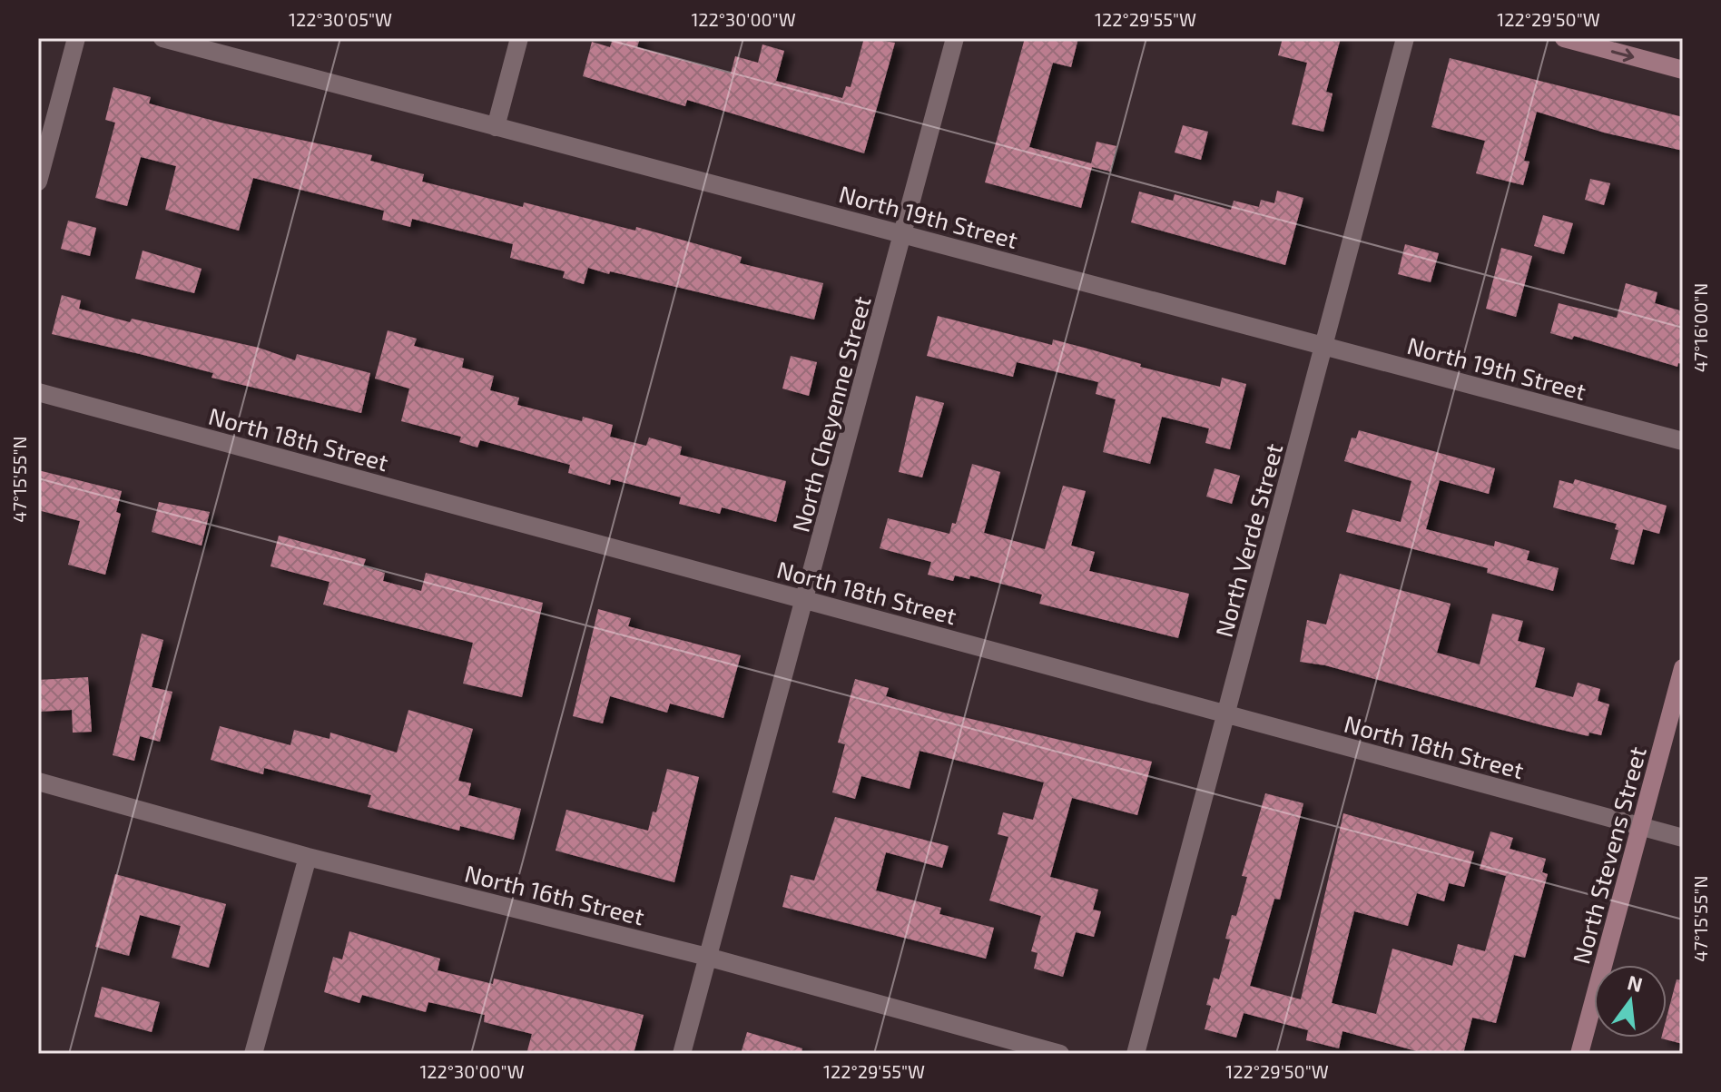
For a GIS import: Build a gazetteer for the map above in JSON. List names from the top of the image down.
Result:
{
  "streets": {
    "street": [
      "North 19th Street",
      "North Cheyenne Street",
      "North 18th Street",
      "North Verde Street",
      "North Stevens Street",
      "North 16th Street"
    ]
  },
  "crossings": [
    ["North 19th Street", "North Cheyenne Street"],
    ["North 19th Street", "North Verde Street"],
    ["North Cheyenne Street", "North 18th Street"],
    ["North Cheyenne Street", "North 16th Street"],
    ["North 18th Street", "North Verde Street"],
    ["North 18th Street", "North Stevens Street"]
  ],
  "north": "top",
  "coordinates": [
    "122°30'05\"W",
    "122°30'00\"W",
    "122°29'55\"W",
    "122°29'50\"W",
    "47°16'00\"N",
    "47°15'55\"N"
  ]
}
